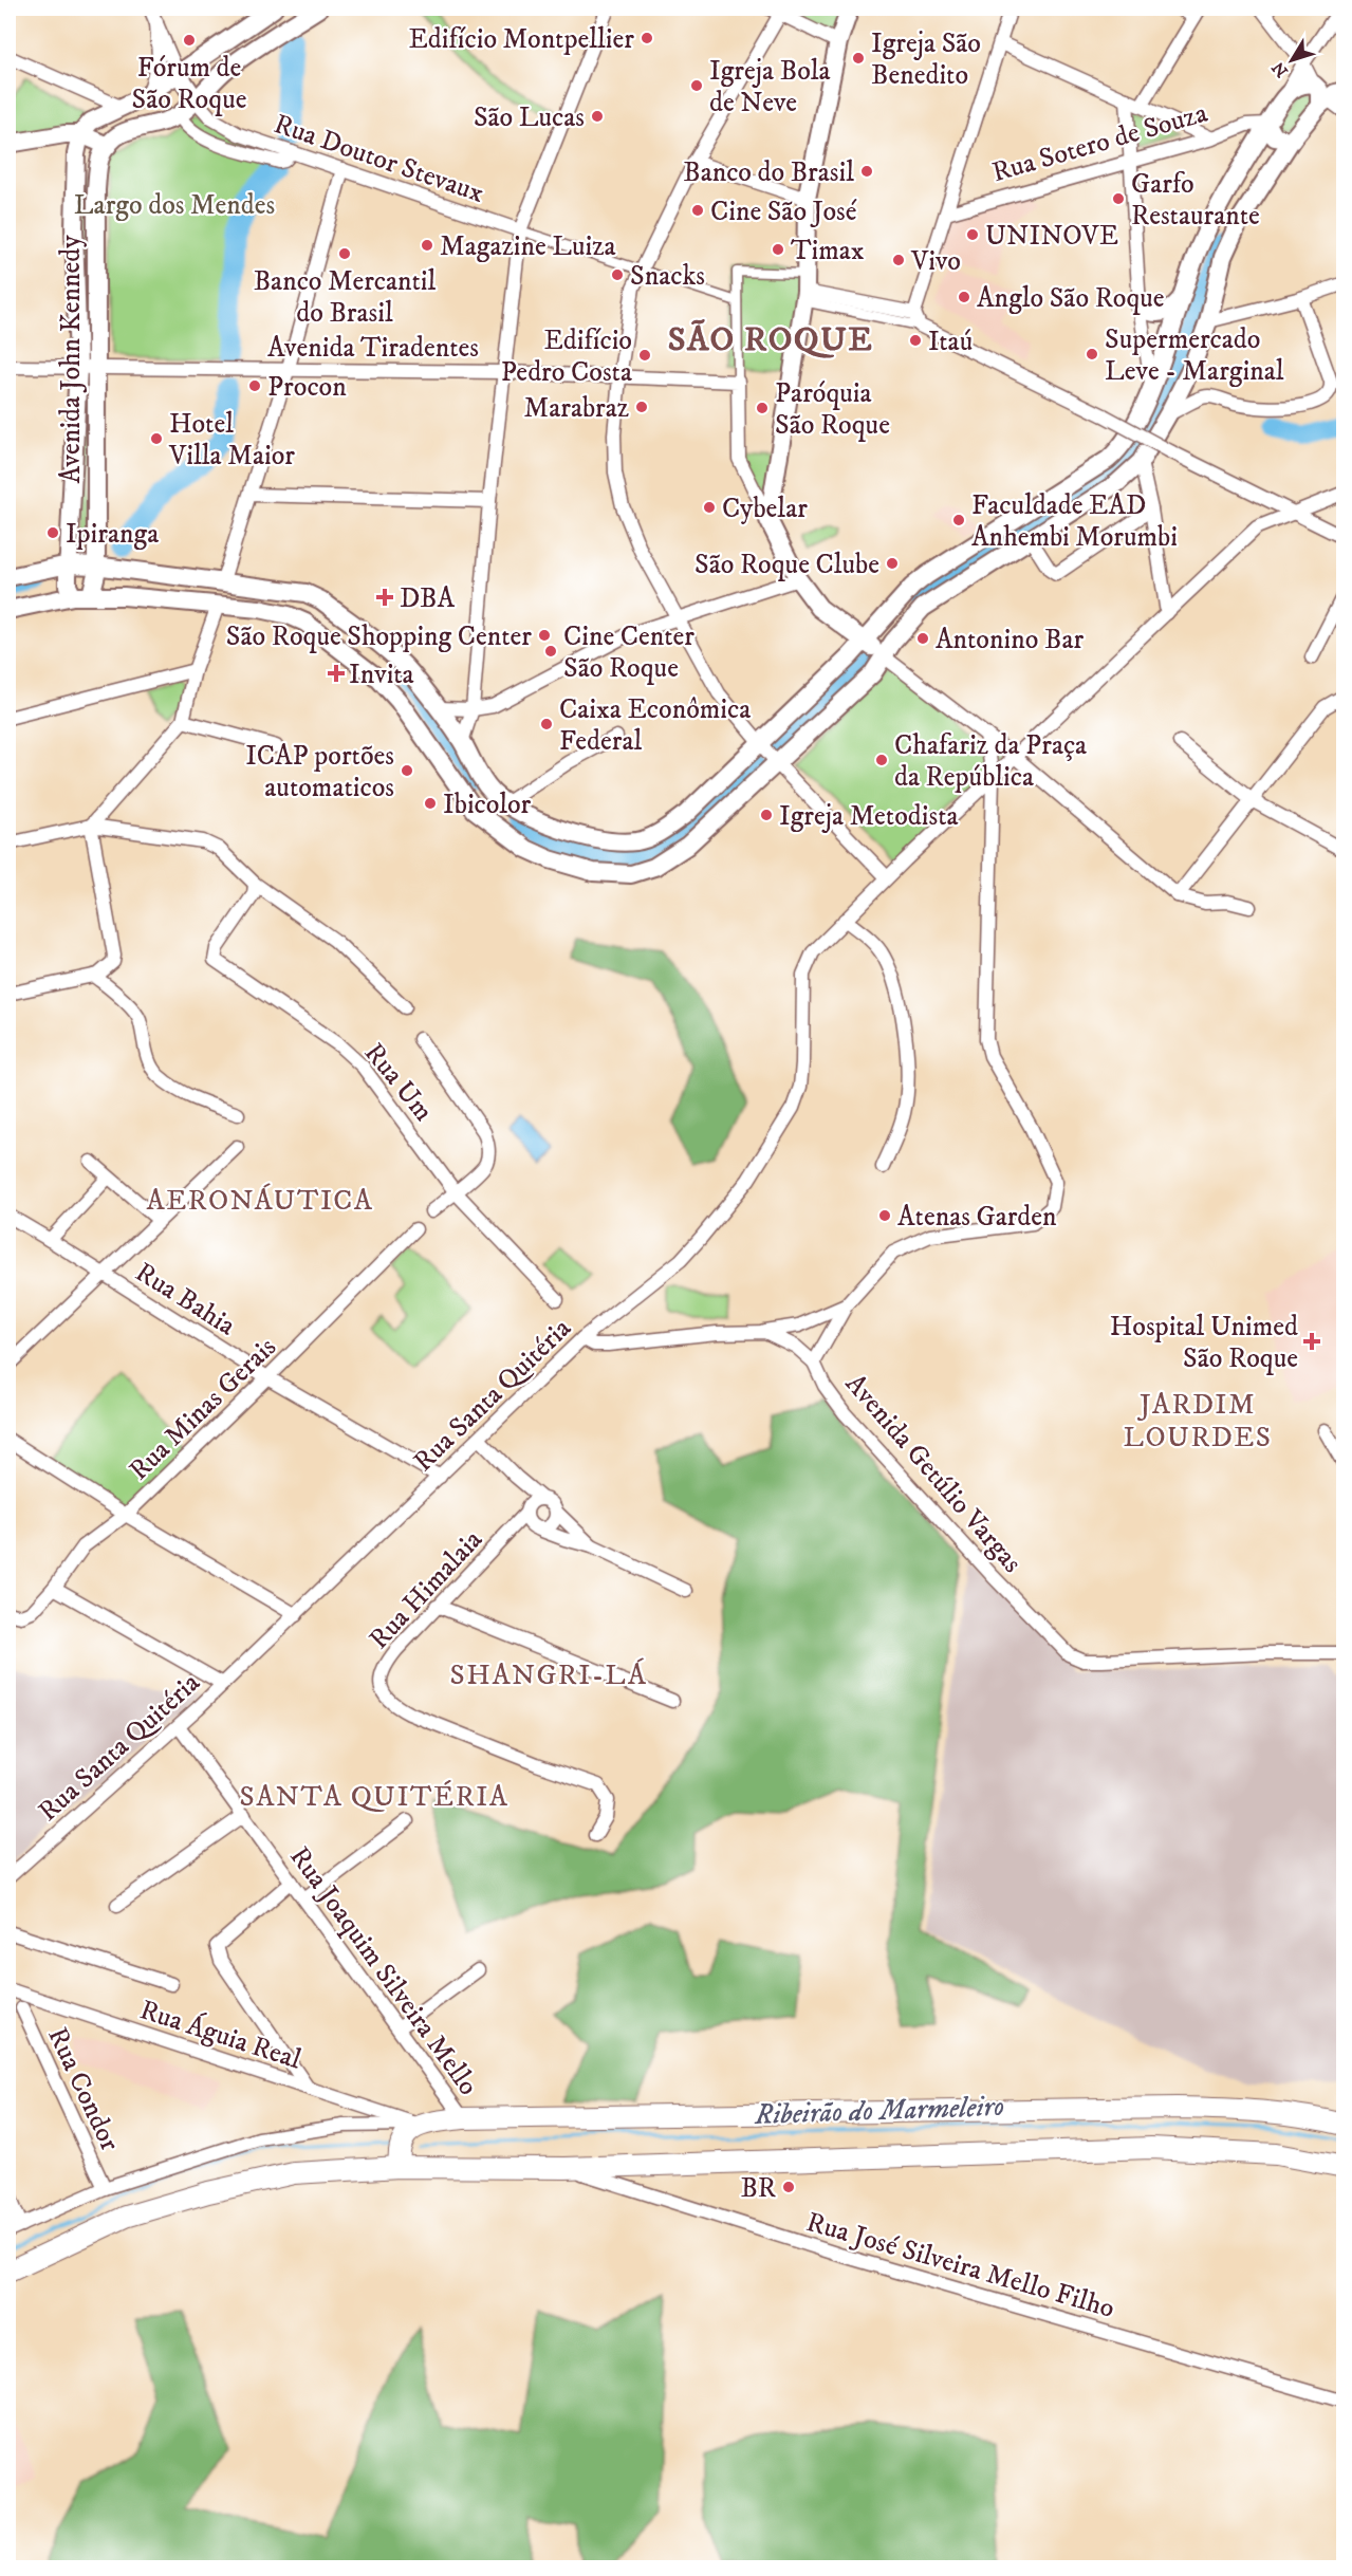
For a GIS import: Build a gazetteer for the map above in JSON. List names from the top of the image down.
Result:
{
  "streets": {
    "main road": ["Avenida John Kennedy"],
    "street": [
      "Rua Sotero de Souza",
      "Rua Doutor Stevaux",
      "Avenida Tiradentes",
      "Rua Um",
      "Rua Bahia",
      "Rua Santa Quitéria",
      "Rua Minas Gerais",
      "Avenida Getúlio Vargas",
      "Rua Himalaia",
      "Rua Joaquim Silveira Mello",
      "Rua Águia Real",
      "Rua Condor",
      "Rua José Silveira Mello Filho"
    ]
  },
  "crossings": [
    ["Avenida Tiradentes", "Avenida John Kennedy"],
    ["Rua Bahia", "Rua Santa Quitéria"],
    ["Rua Bahia", "Rua Minas Gerais"],
    ["Rua Santa Quitéria", "Avenida Getúlio Vargas"],
    ["Rua Santa Quitéria", "Rua Joaquim Silveira Mello"]
  ],
  "districts": [
    "SÃO ROQUE",
    "AERONÁUTICA",
    "JARDIM LOURDES",
    "SHANGRI-LÁ",
    "SANTA QUITÉRIA"
  ],
  "water": ["Ribeirão do Marmeleiro"],
  "parks": ["Largo dos Mendes"],
  "places": {
    "other": [
      "Edifício Montpellier",
      "Fórum de São Roque",
      "Igreja São Benedito",
      "Igreja Bola de Neve",
      "São Lucas",
      "Banco do Brasil",
      "Garfo Restaurante",
      "Cine São José",
      "UNINOVE",
      "Magazine Luiza",
      "Timax",
      "Banco Mercantil do Brasil",
      "Vivo",
      "Snacks",
      "Anglo São Roque",
      "Itaú",
      "Supermercado Leve - Marginal",
      "Edifício Pedro Costa",
      "Procon",
      "Marabraz",
      "Paróquia São Roque",
      "Hotel Villa Maior",
      "Cybelar",
      "Faculdade EAD Anhembi Morumbi",
      "Ipiranga",
      "São Roque Clube",
      "São Roque Shopping Center",
      "Antonino Bar",
      "Cine Center São Roque",
      "Caixa Econômica Federal",
      "Chafariz da Praça da República",
      "ICAP portões automaticos",
      "Ibicolor",
      "Igreja Metodista",
      "Atenas Garden",
      "BR"
    ],
    "health": ["DBA", "Invita", "Hospital Unimed São Roque"]
  },
  "north": "bottom left"
}
